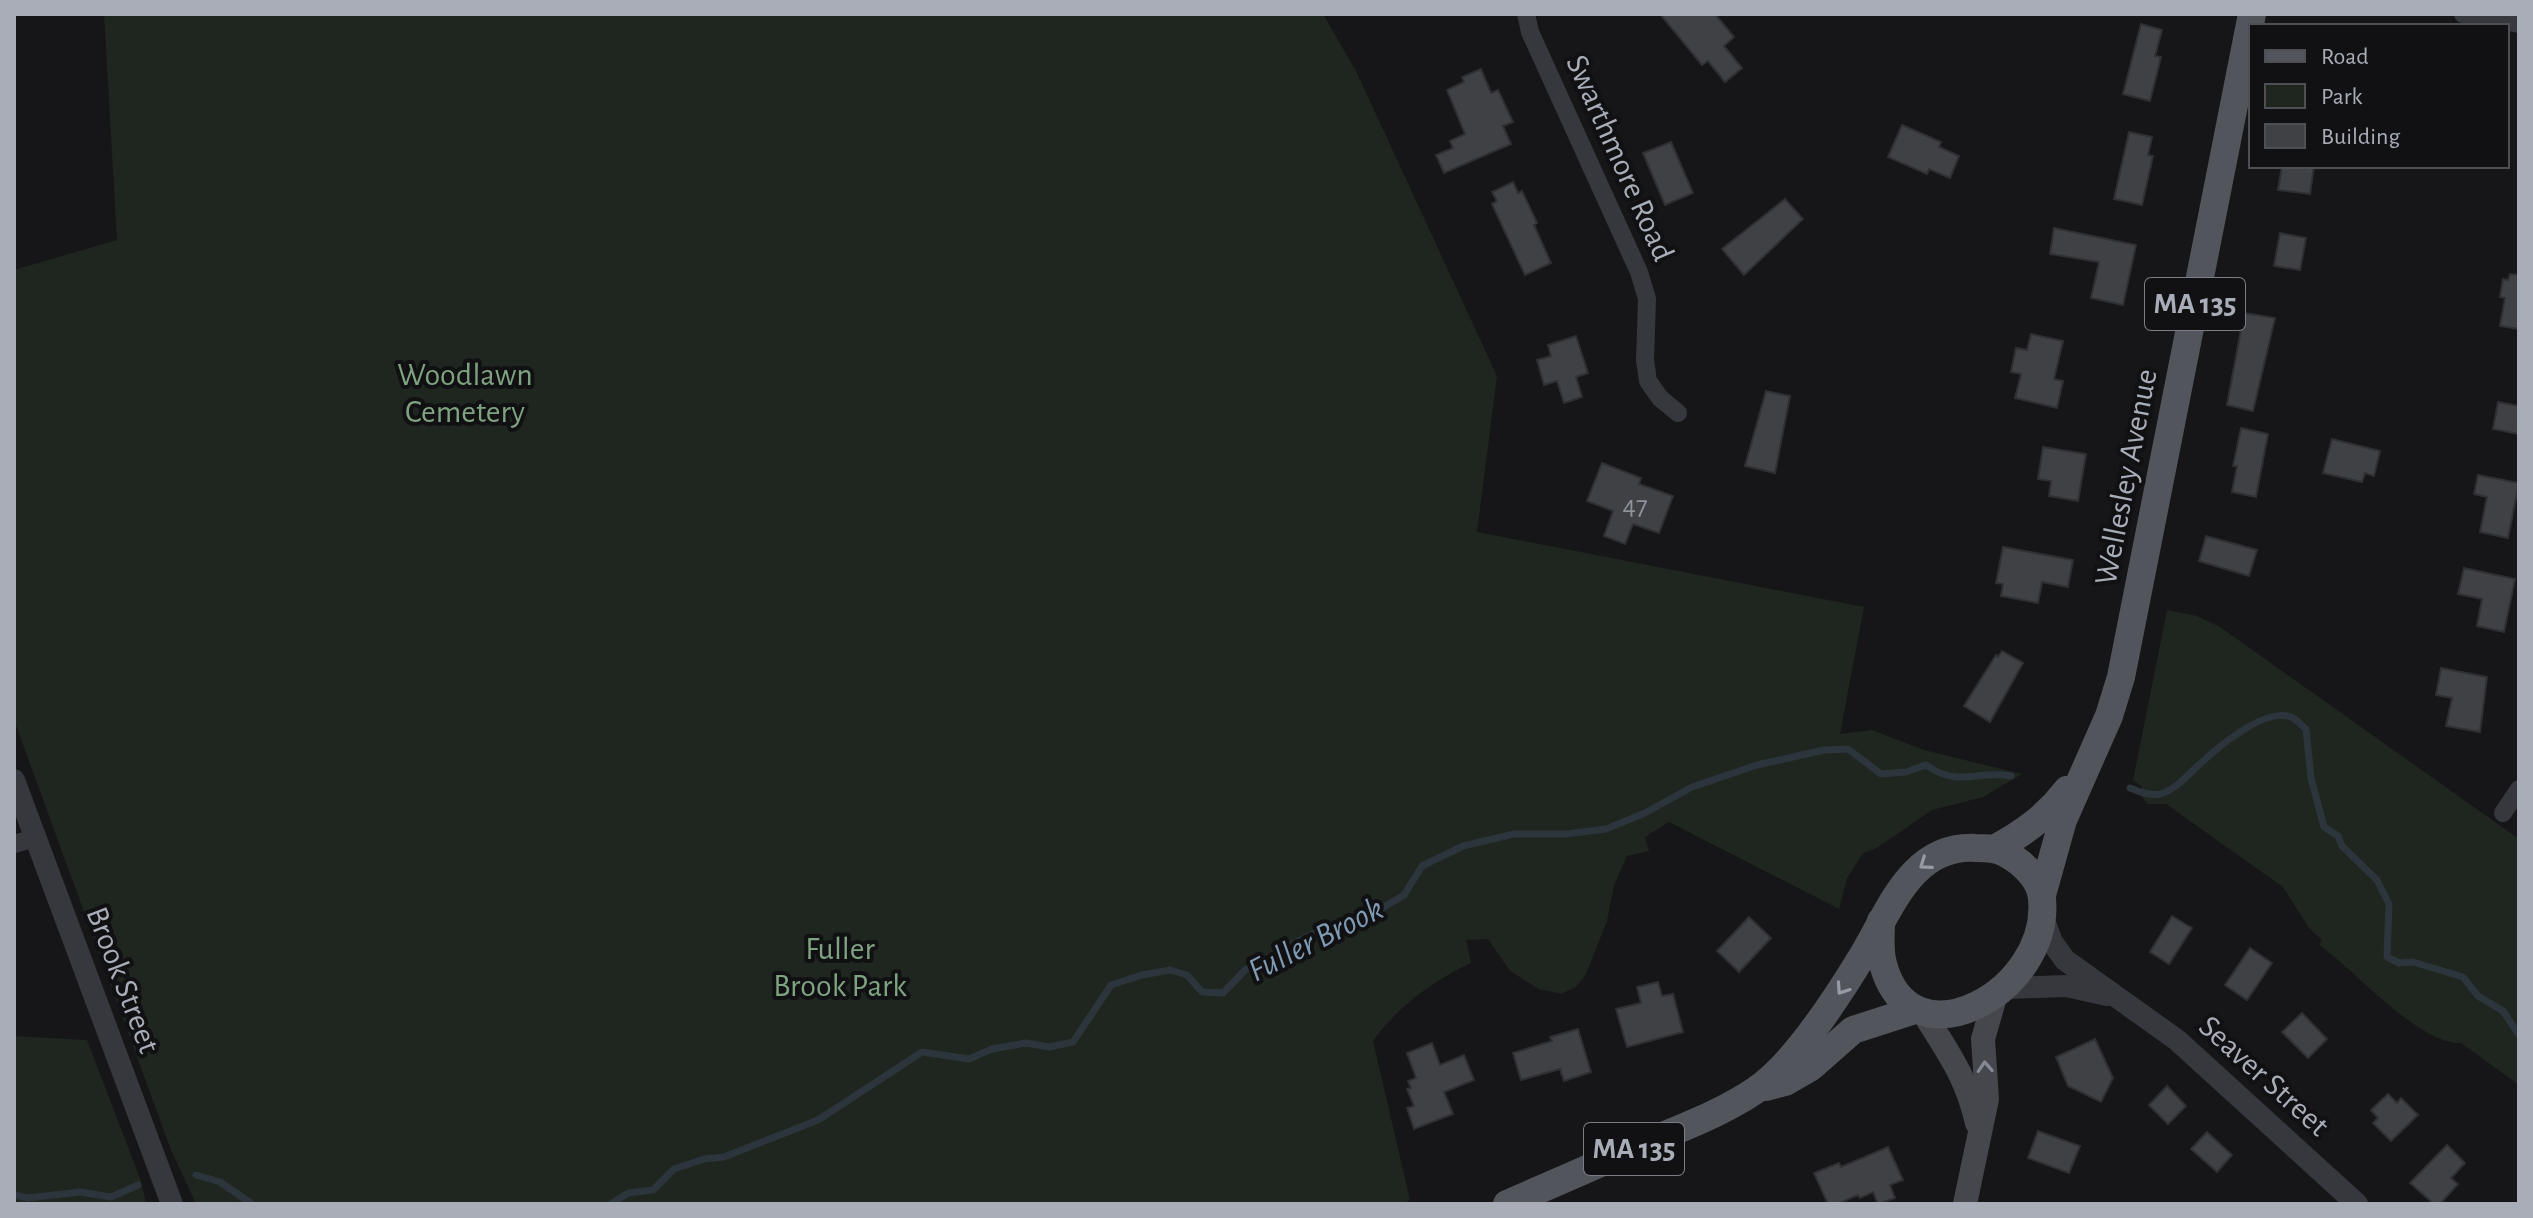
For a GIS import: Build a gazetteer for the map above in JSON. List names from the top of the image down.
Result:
{
  "streets": {
    "main road": ["MA 135", "Wellesley Avenue"],
    "street": ["Swarthmore Road", "Brook Street", "Seaver Street"]
  },
  "crossings": [
    ["MA 135", "Wellesley Avenue"],
    ["MA 135", "Seaver Street"],
    ["Wellesley Avenue", "Seaver Street"]
  ],
  "water": ["Fuller Brook"],
  "parks": ["Woodlawn Cemetery", "Fuller Brook Park"],
  "house_numbers": ["47"],
  "legend": ["Road", "Park", "Building"]
}
